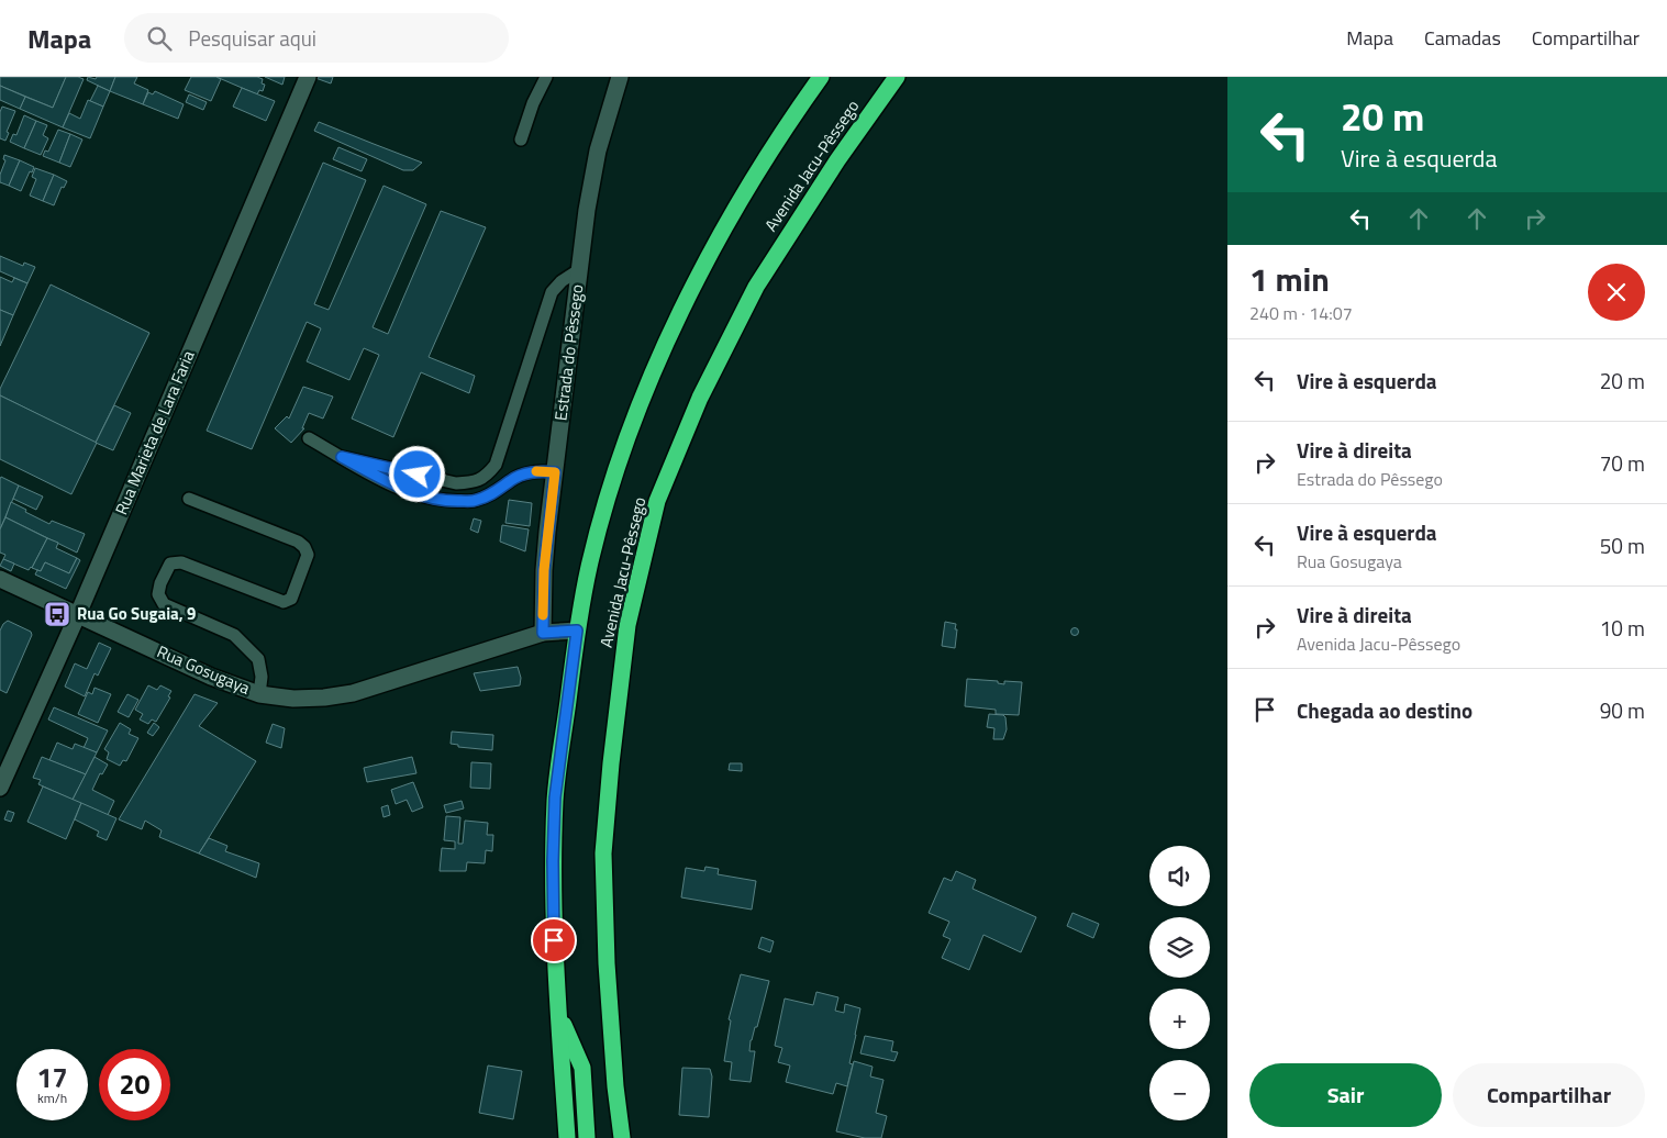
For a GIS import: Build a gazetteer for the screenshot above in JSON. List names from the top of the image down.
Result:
{
  "streets": {
    "highway": ["Avenida Jacu-Pêssego"],
    "street": ["Estrada do Pêssego", "Rua Marieta de Lara Faria", "Rua Gosugaya"]
  },
  "crossings": [
    ["Avenida Jacu-Pêssego", "Rua Gosugaya"],
    ["Estrada do Pêssego", "Rua Gosugaya"],
    ["Rua Marieta de Lara Faria", "Rua Gosugaya"]
  ],
  "places": {
    "bus stop": ["Rua Go Sugaia, 9"]
  },
  "page": {
    "header": "Mapa",
    "search": "Pesquisar aqui",
    "nav": ["Mapa", "Camadas", "Compartilhar"],
    "turn": ["20 m", "Vire à esquerda"],
    "heading": ["1 min", "240 m · 14:07"],
    "list": [
      {
        "name": "Vire à esquerda",
        "value": "20 m"
      },
      {
        "name": "Vire à direita",
        "note": "Estrada do Pêssego",
        "value": "70 m"
      },
      {
        "name": "Vire à esquerda",
        "note": "Rua Gosugaya",
        "value": "50 m"
      },
      {
        "name": "Vire à direita",
        "note": "Avenida Jacu-Pêssego",
        "value": "10 m"
      },
      {
        "name": "Chegada ao destino",
        "value": "90 m"
      }
    ],
    "map_buttons": ["+", "−"],
    "speed": "17 km/h",
    "limit": "20",
    "buttons": ["Sair", "Compartilhar"]
  }
}
